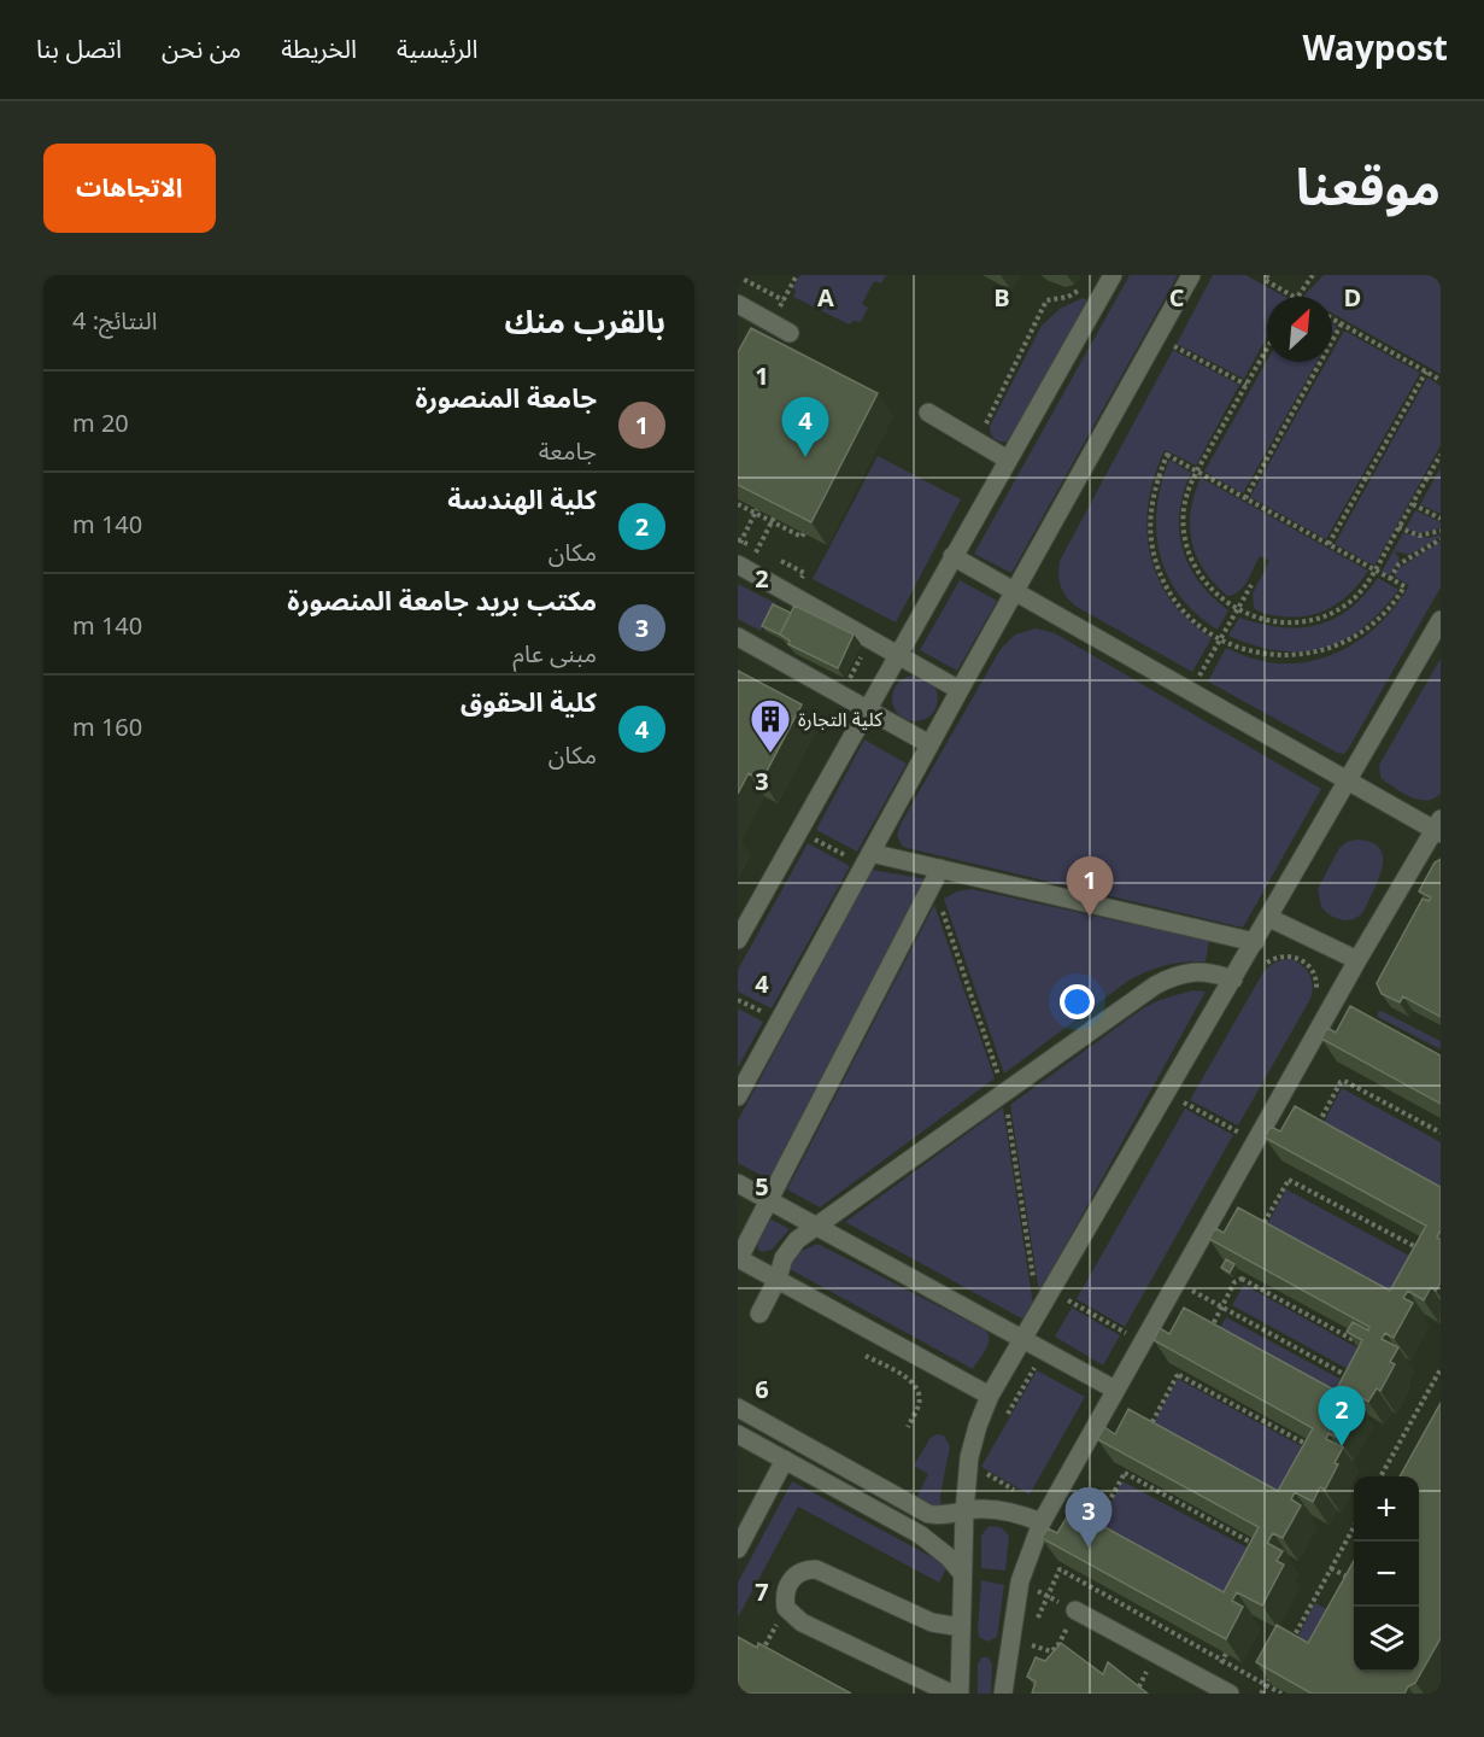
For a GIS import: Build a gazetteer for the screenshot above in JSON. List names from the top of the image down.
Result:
{
  "places": {
    "building": ["كلية التجارة"]
  },
  "north": "top right",
  "page": {
    "header": "Waypost",
    "nav": [
      "الرئيسية",
      "الخريطة",
      "من نحن",
      "اتصل بنا"
    ],
    "title": "موقعنا",
    "buttons": "الاتجاهات",
    "heading": ["بالقرب منك", "النتائج: 4"],
    "list": [
      {
        "mark": "1",
        "name": "جامعة المنصورة",
        "note": "جامعة",
        "value": "20 m"
      },
      {
        "mark": "2",
        "name": "كلية الهندسة",
        "note": "مكان",
        "value": "140 m"
      },
      {
        "mark": "3",
        "name": "مكتب بريد جامعة المنصورة",
        "note": "مبنى عام",
        "value": "140 m"
      },
      {
        "mark": "4",
        "name": "كلية الحقوق",
        "note": "مكان",
        "value": "160 m"
      }
    ],
    "pins": [
      "4",
      "1",
      "2",
      "3"
    ],
    "map_buttons": ["+", "−"]
  },
  "grid": {
    "columns": [
      "A",
      "B",
      "C",
      "D"
    ],
    "rows": [
      "1",
      "2",
      "3",
      "4",
      "5",
      "6",
      "7"
    ]
  }
}
